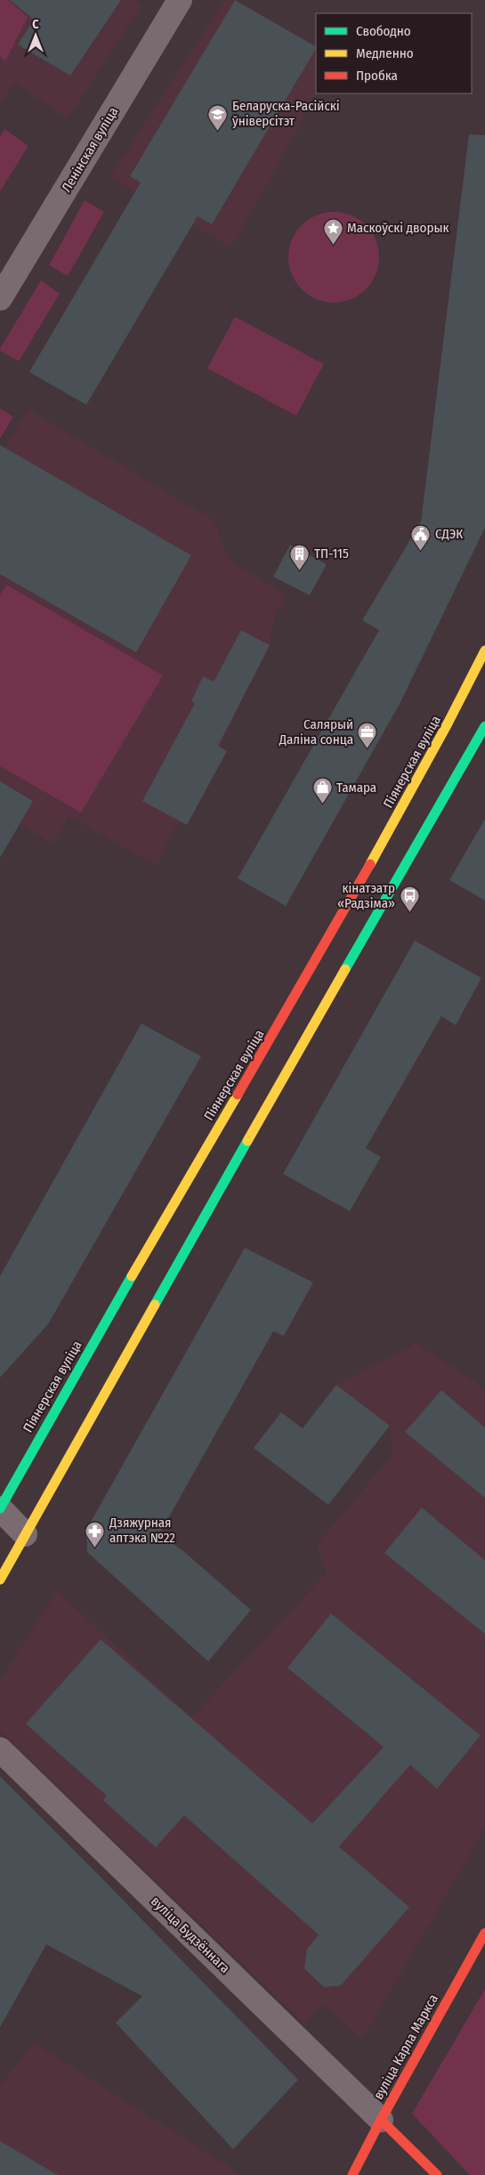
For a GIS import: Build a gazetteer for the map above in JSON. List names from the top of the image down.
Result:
{
  "streets": {
    "main road": ["Піянерская вуліца", "вуліца Карла Маркса"],
    "street": ["Ленінская вуліца", "вуліца Будзённага"]
  },
  "crossings": [
    ["вуліца Будзённага", "вуліца Карла Маркса"]
  ],
  "places": {
    "school or university": ["Беларуска-Расійскі ўніверсітэт"],
    "place": ["Маскоўскі дворык"],
    "public building": ["СДЭК"],
    "building": ["ТП-115"],
    "office": ["Салярый Даліна сонца"],
    "shop": ["Тамара"],
    "bus stop": ["кінатэатр «Радзіма»"],
    "pharmacy": ["Дзяжурная аптэка №22"]
  },
  "legend": ["Свободно", "Медленно", "Пробка"],
  "north": "top"
}
